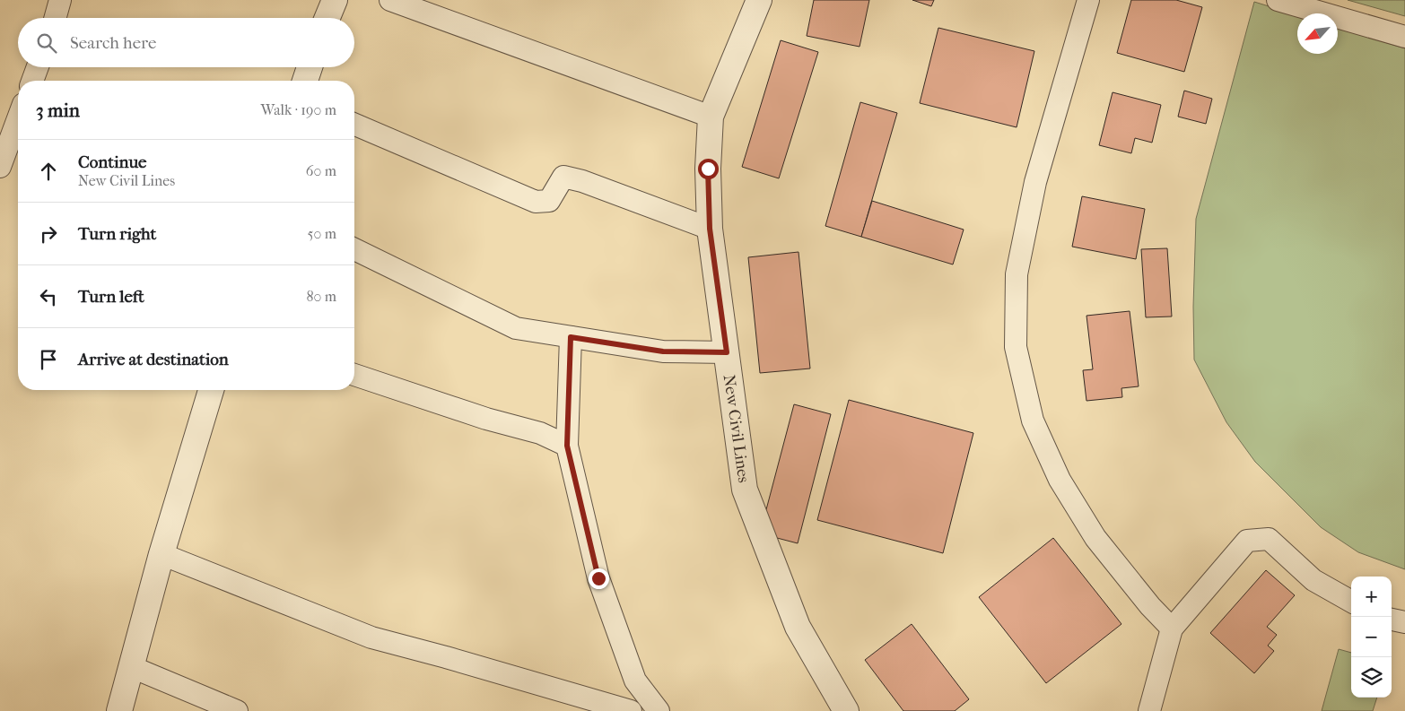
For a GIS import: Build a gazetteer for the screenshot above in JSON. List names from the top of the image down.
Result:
{
  "streets": {
    "street": ["New Civil Lines"]
  },
  "north": "bottom left",
  "page": {
    "search": "Search here",
    "heading": ["3 min", "Walk · 190 m"],
    "list": [
      ["Continue", "New Civil Lines", "60 m"],
      ["Turn right", "50 m"],
      ["Turn left", "80 m"],
      "Arrive at destination"
    ],
    "map_buttons": ["+", "−"]
  }
}
